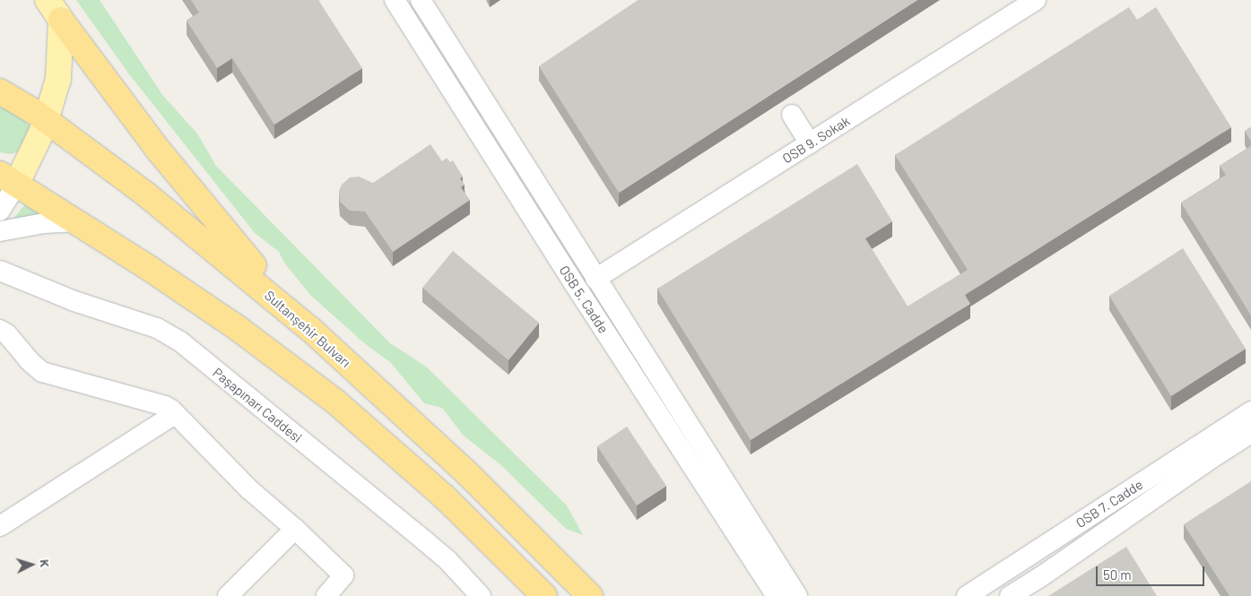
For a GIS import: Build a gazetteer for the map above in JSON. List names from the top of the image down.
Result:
{
  "streets": {
    "highway": ["Sultanşehir Bulvarı"],
    "street": [
      "OSB 9. Sokak",
      "OSB 5. Cadde",
      "Paşapınarı Caddesi",
      "OSB 7. Cadde"
    ]
  },
  "scale_bar": "50 m",
  "north": "right"
}
